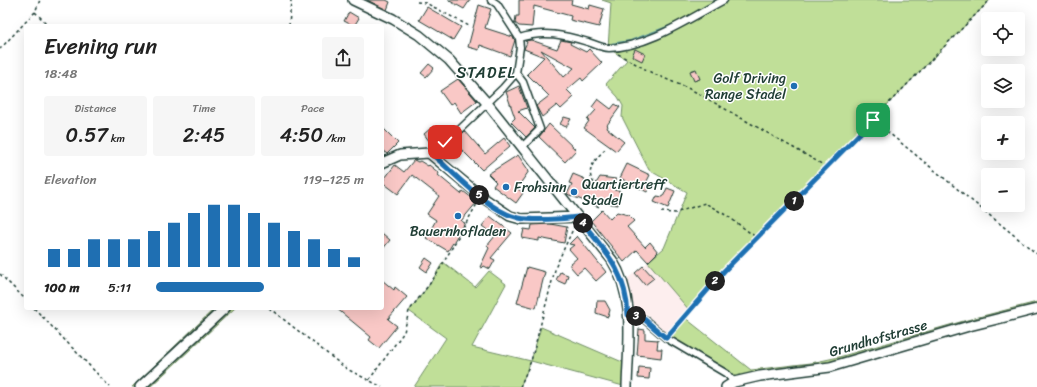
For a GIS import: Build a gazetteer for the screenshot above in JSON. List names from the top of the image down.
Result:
{
  "streets": {
    "street": ["Grundhofstrasse"]
  },
  "districts": ["STADEL"],
  "places": [
    "Golf Driving Range Stadel",
    "Frohsinn",
    "Quartiertreff Stadel",
    "Bauernhofladen"
  ],
  "page": {
    "map_buttons": ["+", "−"],
    "heading": ["Evening run", "18:48"],
    "stats": [
      ["Distance", "0.57 km"],
      ["Time", "2:45"],
      ["Pace", "4:50 /km"]
    ],
    "chart": ["Elevation", "119–125 m"],
    "pins": [
      "5",
      "1",
      "4",
      "2",
      "3"
    ],
    "list": [
      {
        "name": "100 m",
        "note": "5:11"
      }
    ]
  }
}
